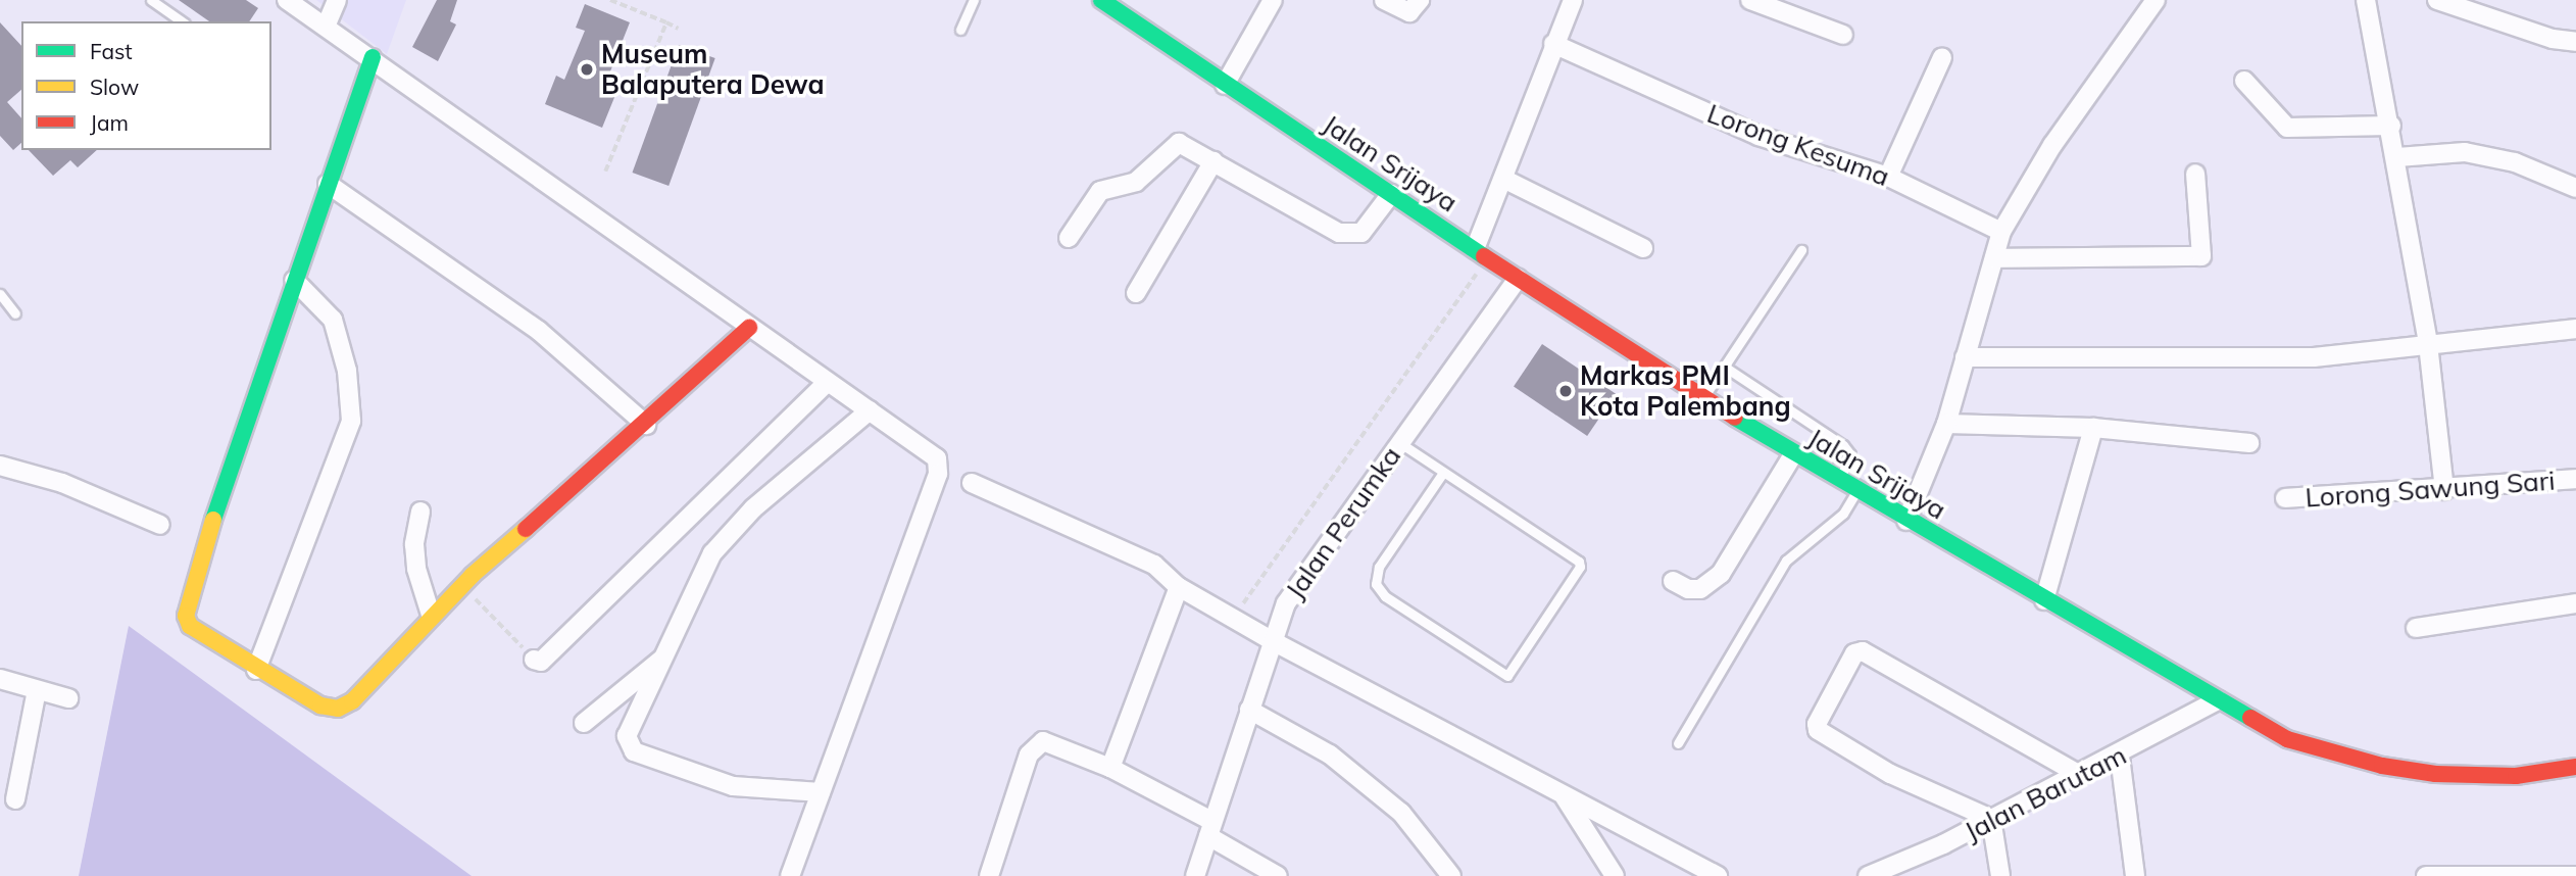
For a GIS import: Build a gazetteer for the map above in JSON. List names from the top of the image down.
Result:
{
  "streets": {
    "street": [
      "Lorong Kesuma",
      "Jalan Srijaya",
      "Lorong Sawung Sari",
      "Jalan Perumka",
      "Jalan Barutam"
    ]
  },
  "crossings": [
    ["Jalan Srijaya", "Jalan Perumka"],
    ["Jalan Srijaya", "Jalan Barutam"]
  ],
  "places": ["Museum Balaputera Dewa", "Markas PMI Kota Palembang"],
  "legend": ["Fast", "Slow", "Jam"]
}
